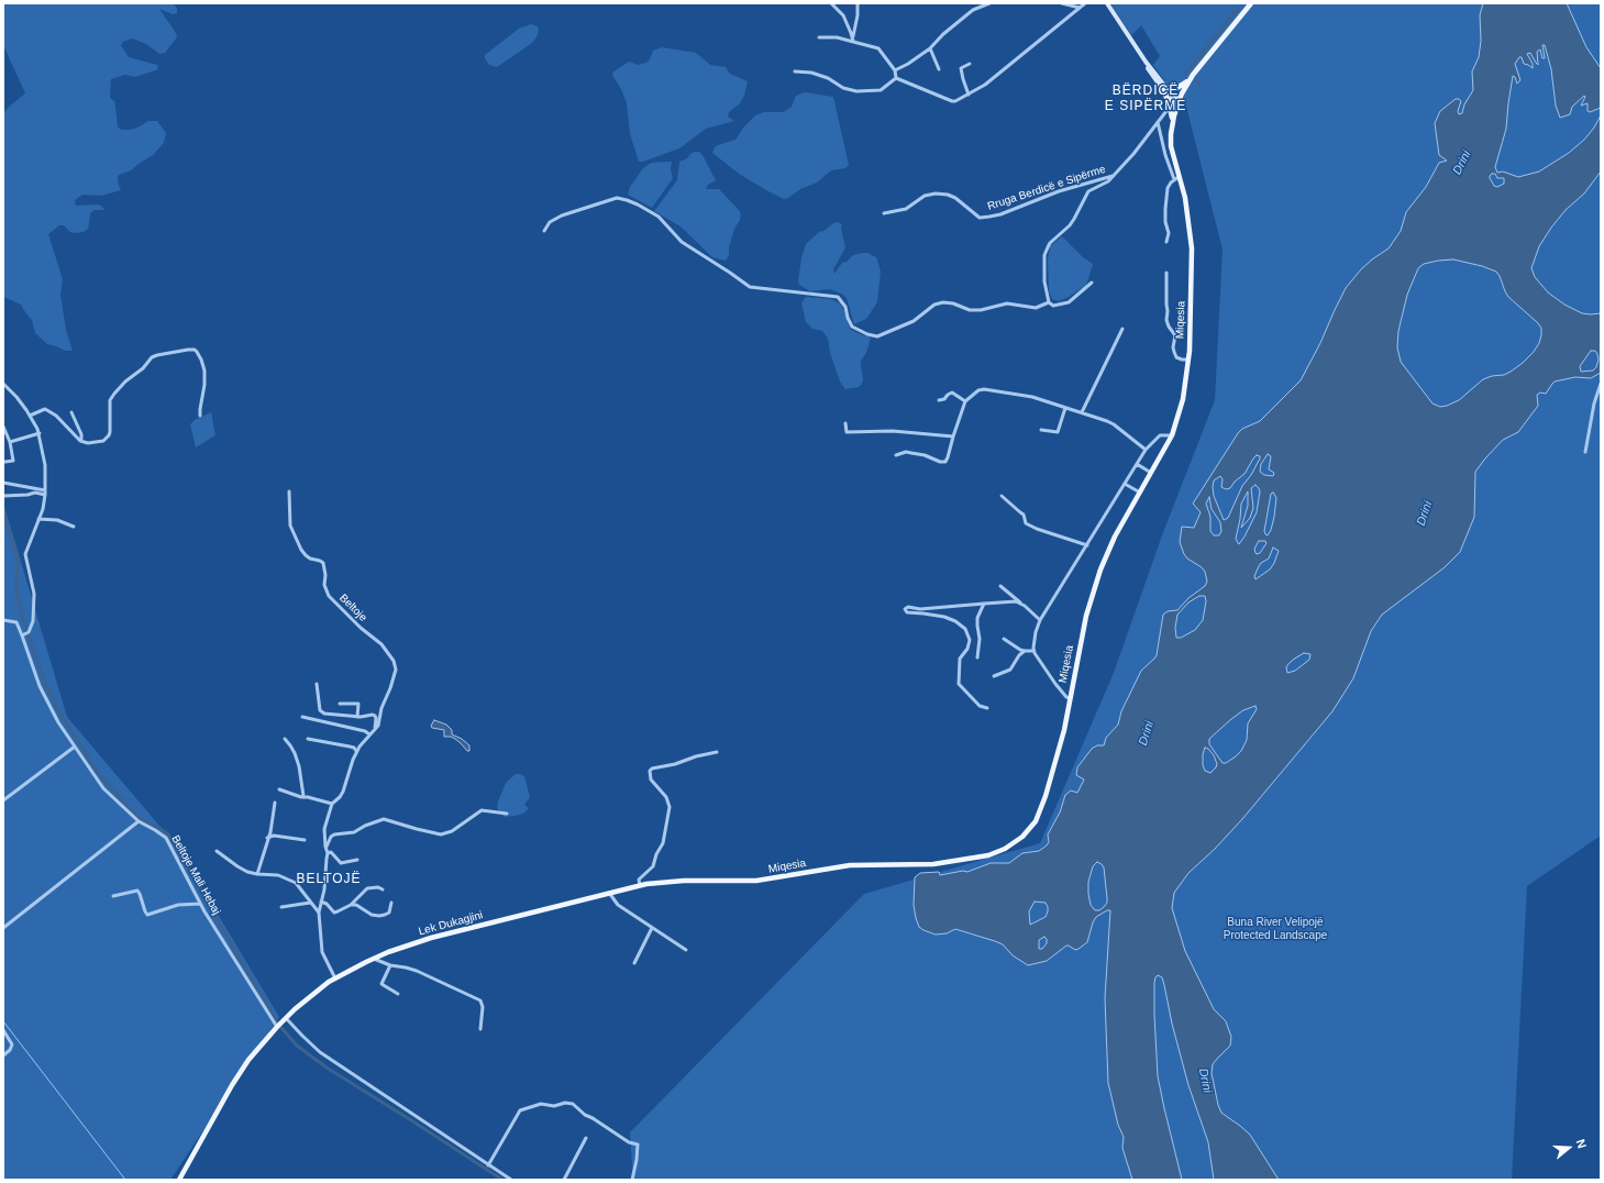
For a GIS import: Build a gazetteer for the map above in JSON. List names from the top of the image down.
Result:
{
  "streets": {
    "main road": ["Miqesia", "Lek Dukagjini"],
    "street": ["Rruga Berdicë e Sipërme", "Beltoje", "Beltoje Mali Hebaj"]
  },
  "crossings": [
    ["Miqesia", "Lek Dukagjini"],
    ["Beltoje Mali Hebaj", "Lek Dukagjini"]
  ],
  "districts": ["BËRDICË E SIPËRME", "BELTOJË"],
  "water": ["Drini"],
  "parks": ["Buna River Velipojë Protected Landscape"],
  "north": "right"
}
